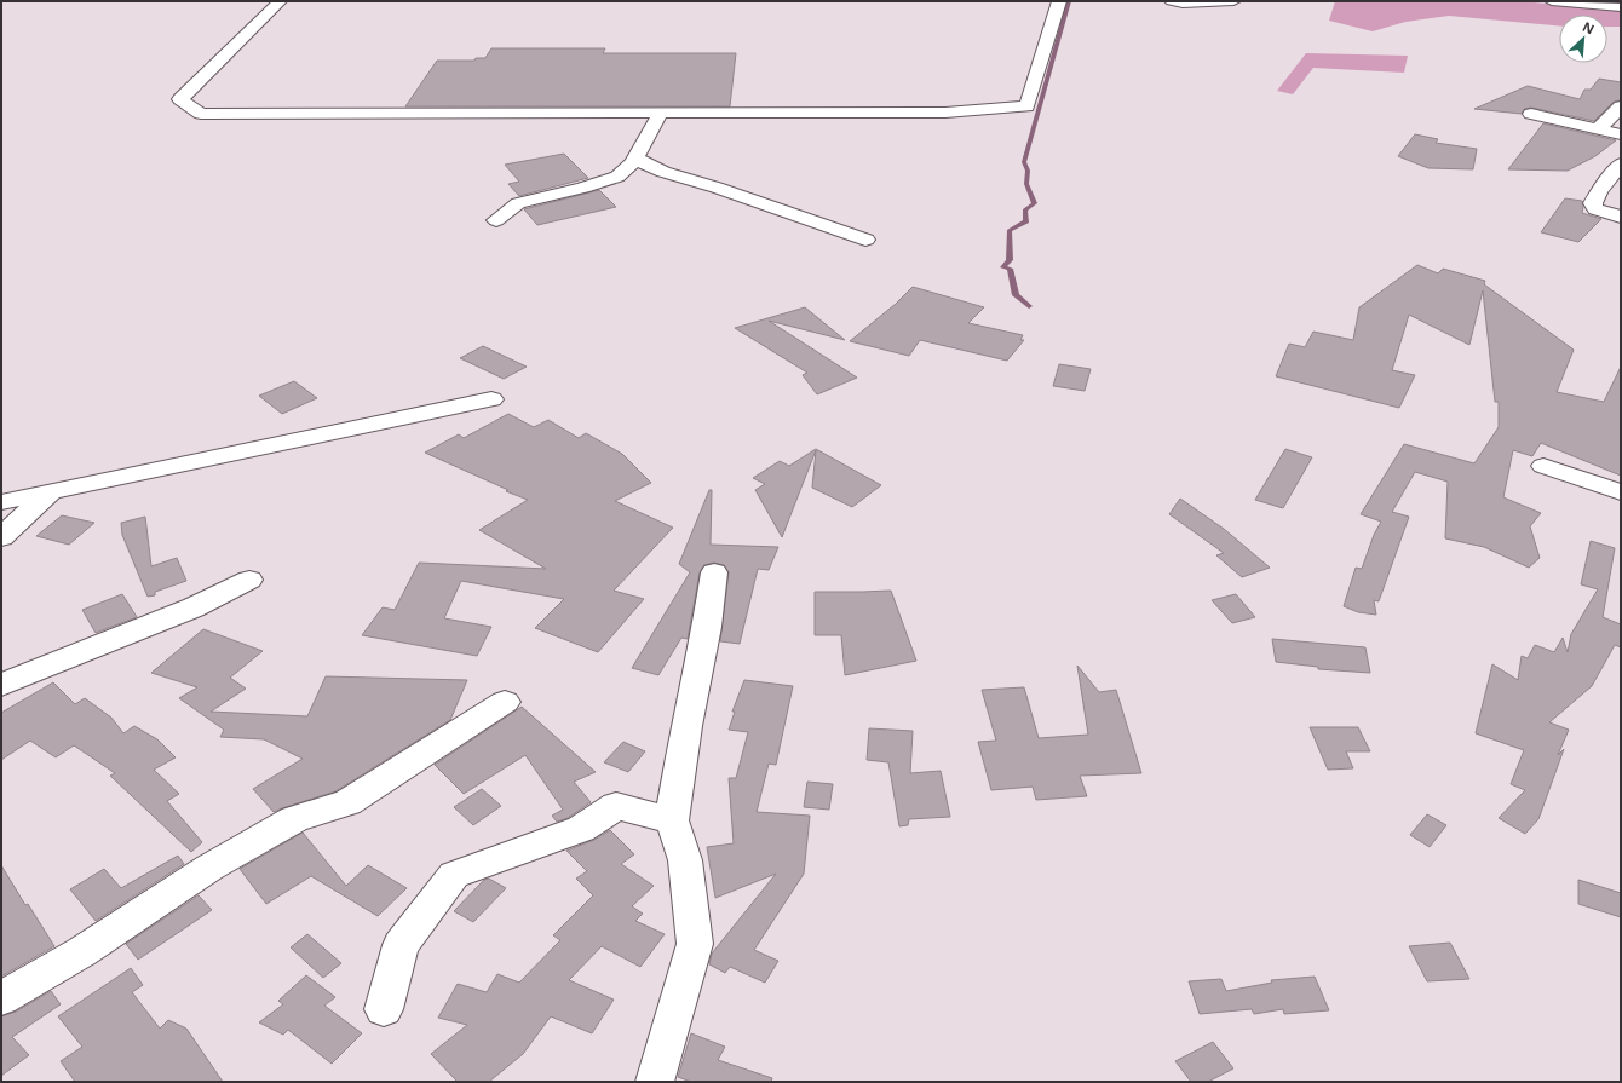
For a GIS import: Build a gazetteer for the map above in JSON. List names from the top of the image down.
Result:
{
  "north": "top right"
}
